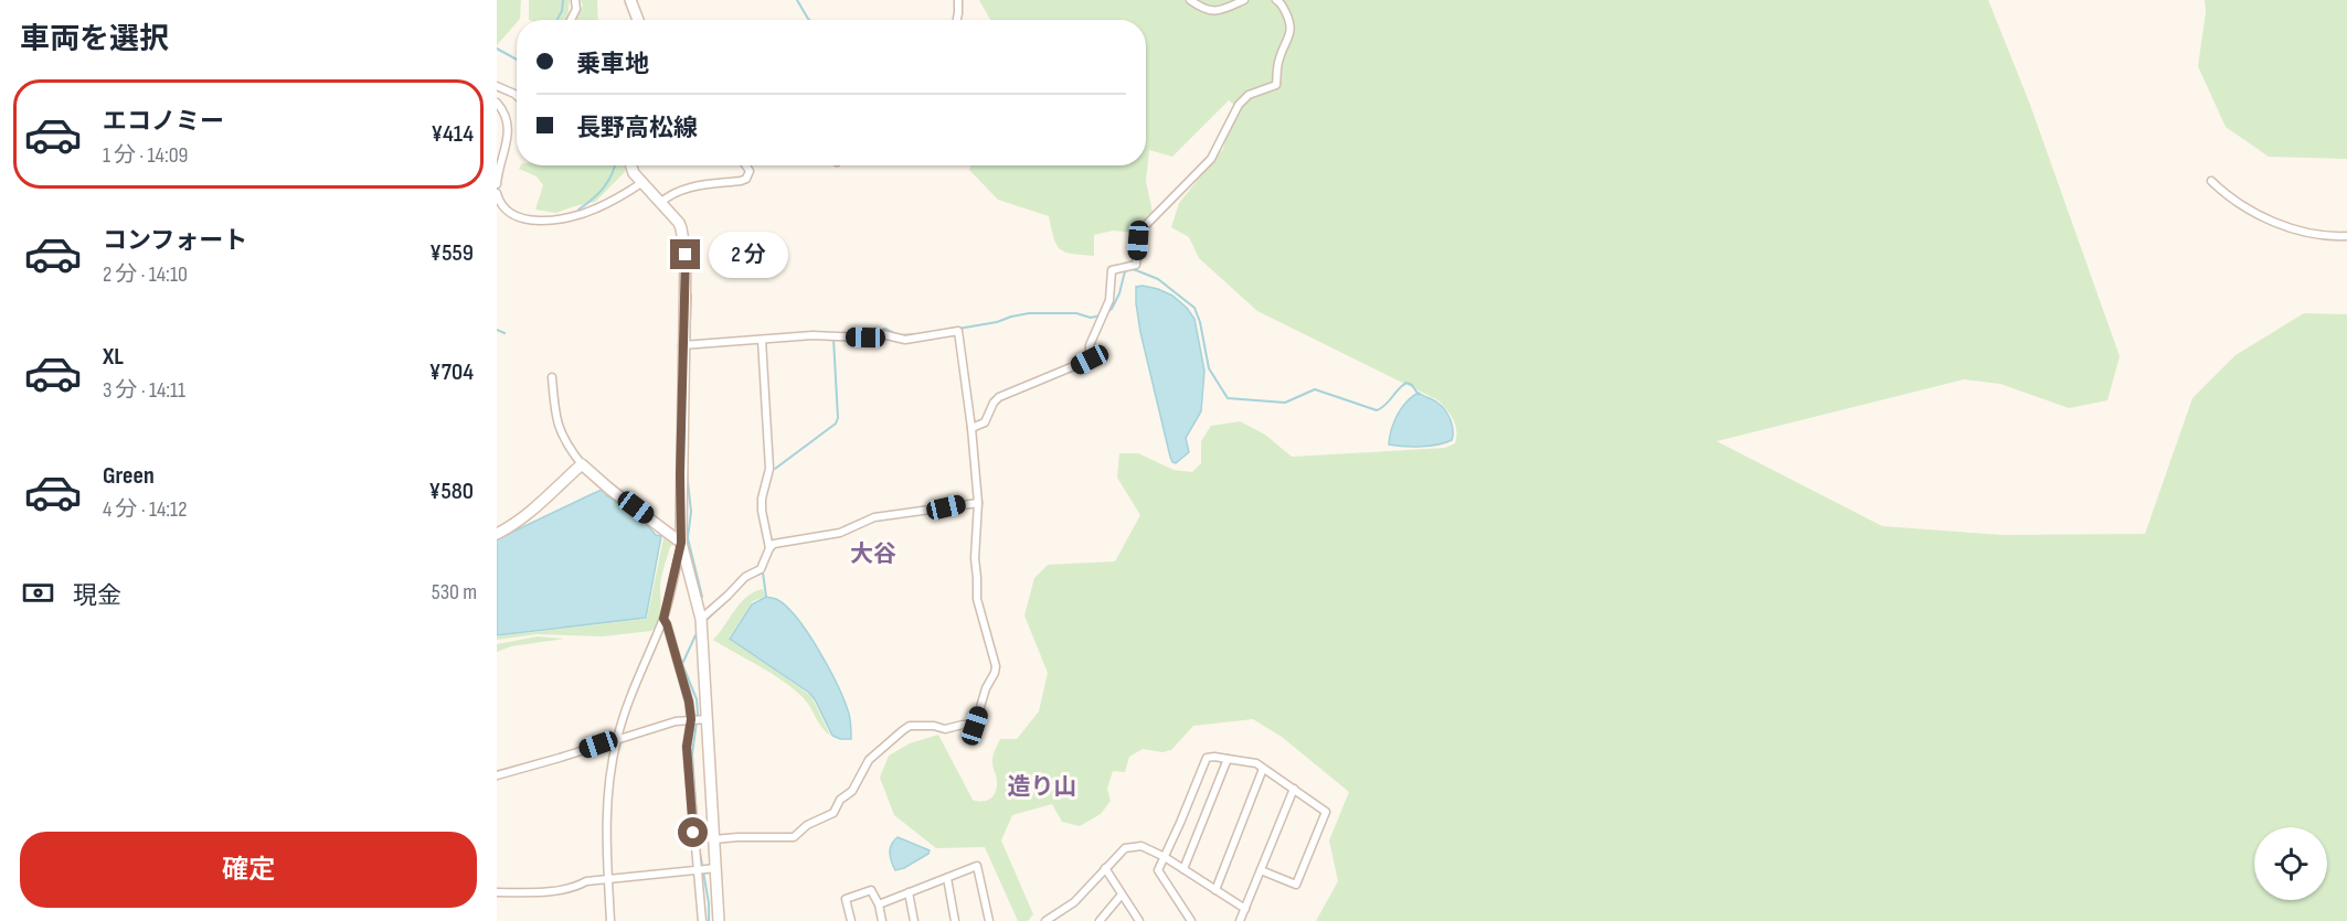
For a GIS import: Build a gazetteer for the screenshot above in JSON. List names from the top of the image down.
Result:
{
  "districts": ["大谷", "造り山"],
  "page": {
    "heading": "車両を選択",
    "banner": ["乗車地", "長野高松線"],
    "list": [
      {
        "name": "エコノミー",
        "note": "1 分 · 14:09",
        "value": "¥414"
      },
      {
        "name": "コンフォート",
        "note": "2 分 · 14:10",
        "value": "¥559"
      },
      {
        "name": "XL",
        "note": "3 分 · 14:11",
        "value": "¥704"
      },
      {
        "name": "Green",
        "note": "4 分 · 14:12",
        "value": "¥580"
      }
    ],
    "bubble": "2 分",
    "pay": ["現金", "530 m"],
    "buttons": "確定"
  }
}
